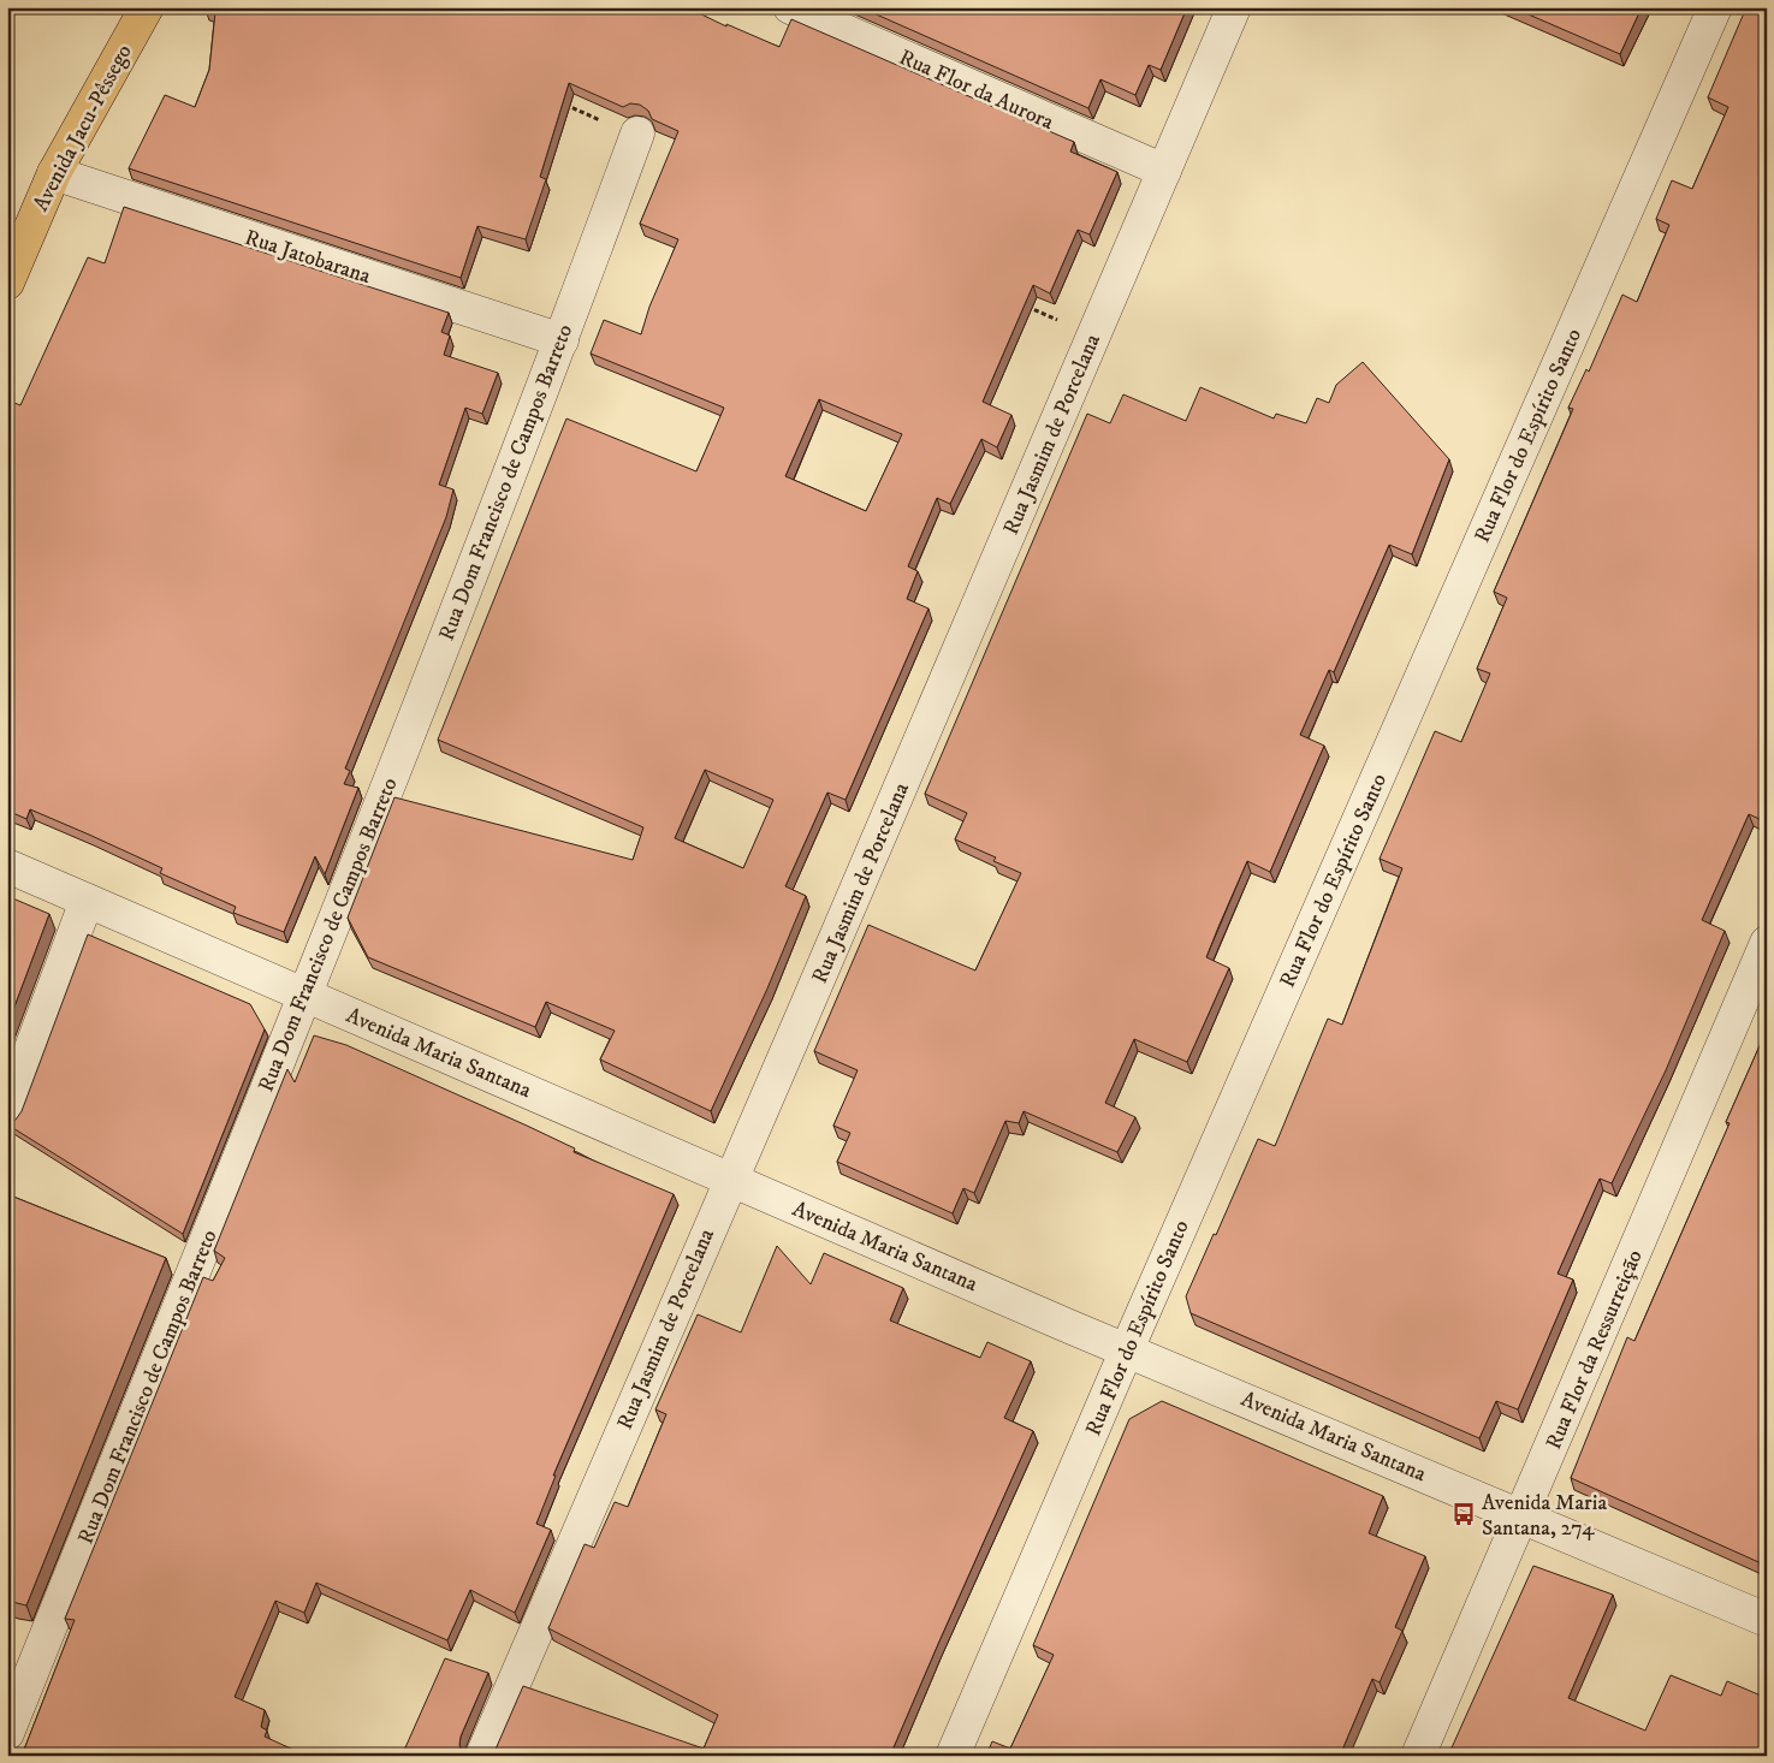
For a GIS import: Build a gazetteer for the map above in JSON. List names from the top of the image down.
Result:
{
  "streets": {
    "highway": ["Avenida Jacu-Pêssego"],
    "street": [
      "Rua Flor da Aurora",
      "Rua Jatobarana",
      "Rua Jasmim de Porcelana",
      "Rua Flor do Espírito Santo",
      "Rua Dom Francisco de Campos Barreto",
      "Avenida Maria Santana",
      "Rua Flor da Ressurreição"
    ]
  },
  "crossings": [
    ["Rua Flor da Aurora", "Rua Jasmim de Porcelana"],
    ["Avenida Jacu-Pêssego", "Rua Jatobarana"],
    ["Rua Jatobarana", "Rua Dom Francisco de Campos Barreto"],
    ["Rua Jasmim de Porcelana", "Avenida Maria Santana"],
    ["Rua Flor do Espírito Santo", "Avenida Maria Santana"],
    ["Rua Dom Francisco de Campos Barreto", "Avenida Maria Santana"],
    ["Avenida Maria Santana", "Rua Flor da Ressurreição"]
  ],
  "places": {
    "bus stop": ["Avenida Maria Santana, 274"]
  }
}
